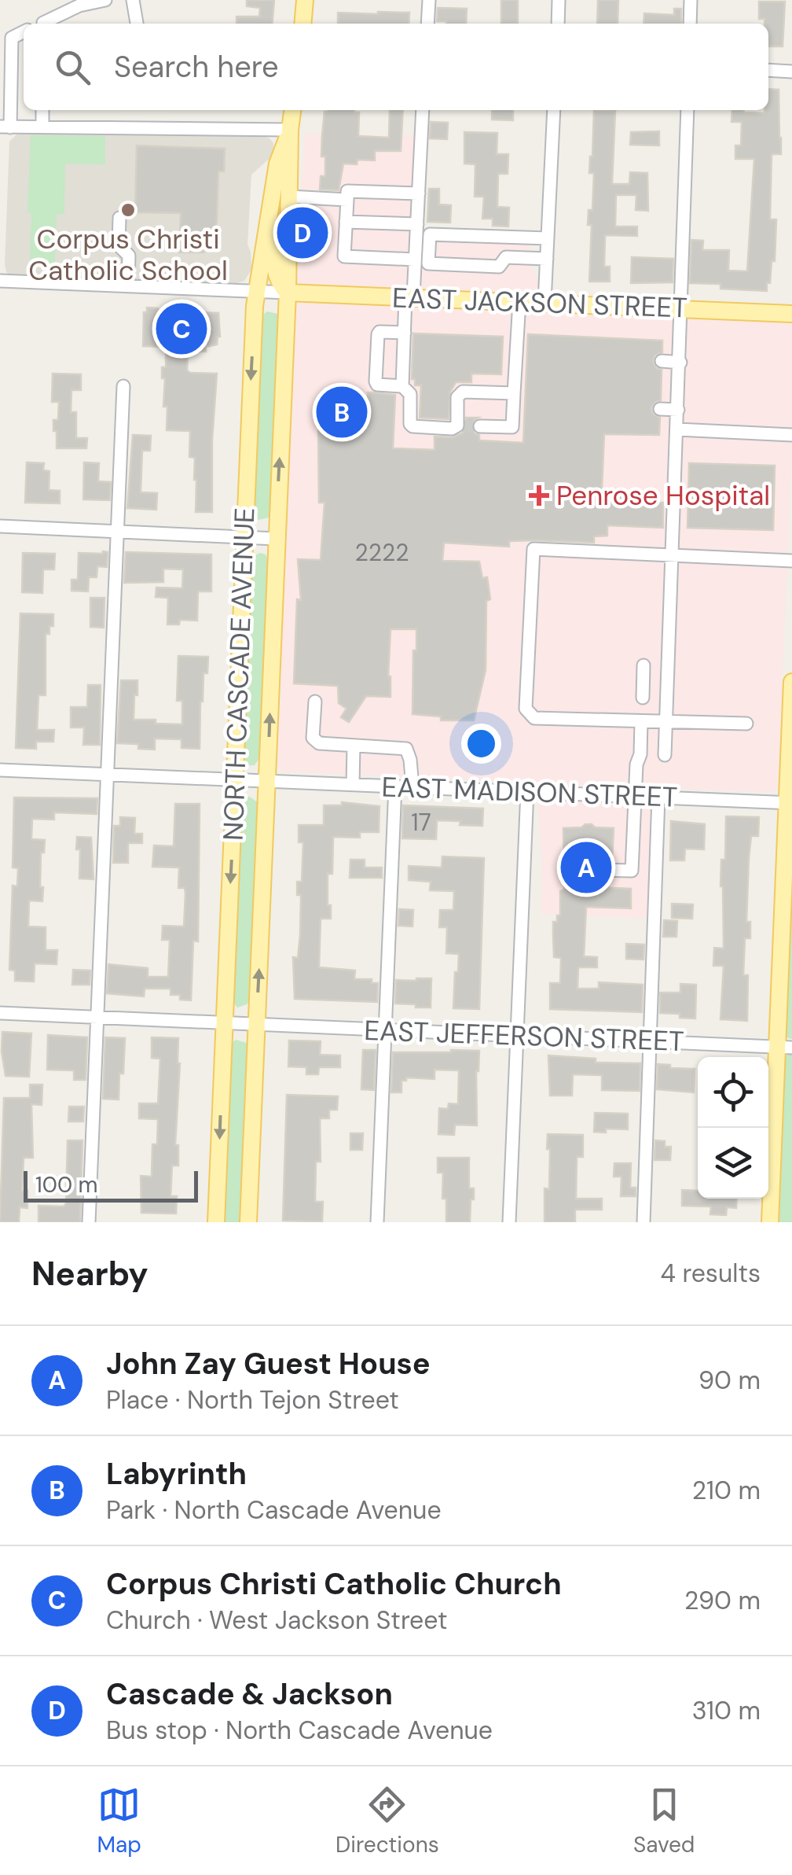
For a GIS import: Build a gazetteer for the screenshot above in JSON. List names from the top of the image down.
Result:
{
  "streets": {
    "main road": ["EAST JACKSON STREET", "NORTH CASCADE AVENUE"],
    "street": ["EAST MADISON STREET", "EAST JEFFERSON STREET"]
  },
  "crossings": [
    ["EAST JACKSON STREET", "NORTH CASCADE AVENUE"],
    ["NORTH CASCADE AVENUE", "EAST MADISON STREET"],
    ["NORTH CASCADE AVENUE", "EAST JEFFERSON STREET"]
  ],
  "places": {
    "other": ["Corpus Christi Catholic School"],
    "health": ["Penrose Hospital"]
  },
  "house_numbers": ["2222", "17"],
  "scale_bar": "100 m",
  "page": {
    "search": "Search here",
    "pins": [
      "D",
      "C",
      "B",
      "A"
    ],
    "scale": "100 m",
    "heading": ["Nearby", "4 results"],
    "list": [
      {
        "mark": "A",
        "name": "John Zay Guest House",
        "note": "Place · North Tejon Street",
        "value": "90 m"
      },
      {
        "mark": "B",
        "name": "Labyrinth",
        "note": "Park · North Cascade Avenue",
        "value": "210 m"
      },
      {
        "mark": "C",
        "name": "Corpus Christi Catholic Church",
        "note": "Church · West Jackson Street",
        "value": "290 m"
      },
      {
        "mark": "D",
        "name": "Cascade & Jackson",
        "note": "Bus stop · North Cascade Avenue",
        "value": "310 m"
      }
    ],
    "nav": ["Map", "Directions", "Saved"]
  }
}
